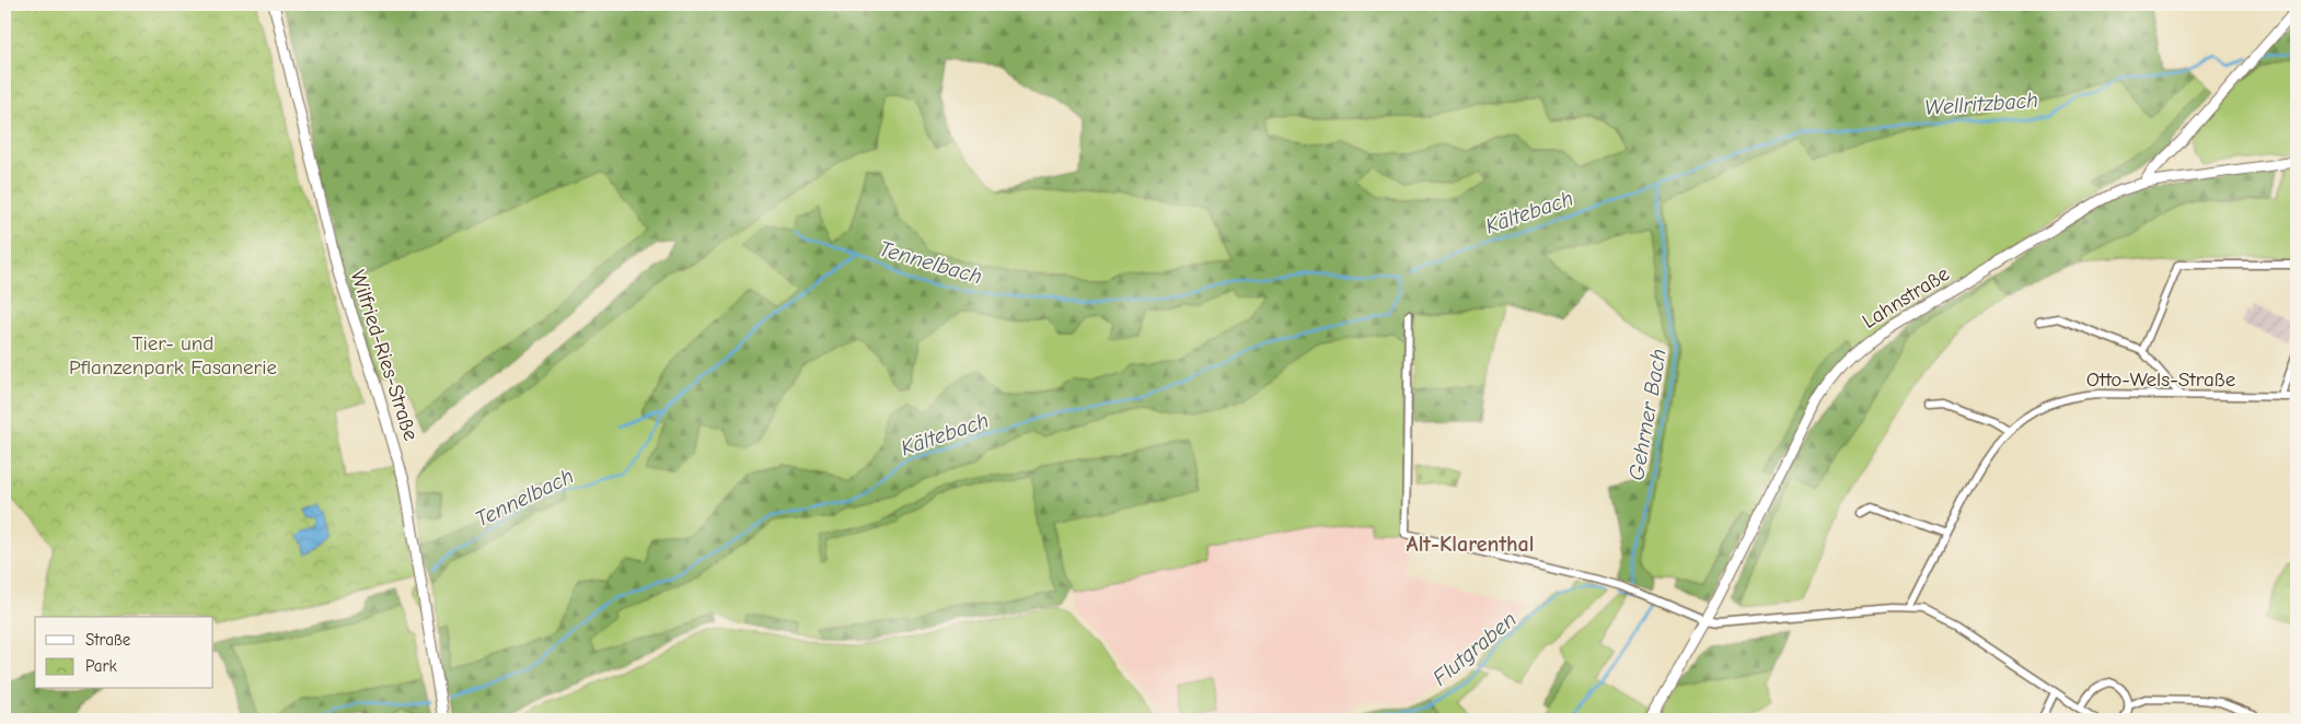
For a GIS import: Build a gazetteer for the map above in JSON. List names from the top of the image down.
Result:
{
  "streets": {
    "street": ["Lahnstraße", "Wilfried-Ries-Straße", "Otto-Wels-Straße"]
  },
  "districts": ["Alt-Klarenthal"],
  "water": [
    "Wellritzbach",
    "Kältebach",
    "Tennelbach",
    "Gehrner Bach",
    "Flutgraben"
  ],
  "parks": ["Tier- und Pflanzenpark Fasanerie"],
  "legend": ["Straße", "Park"]
}
